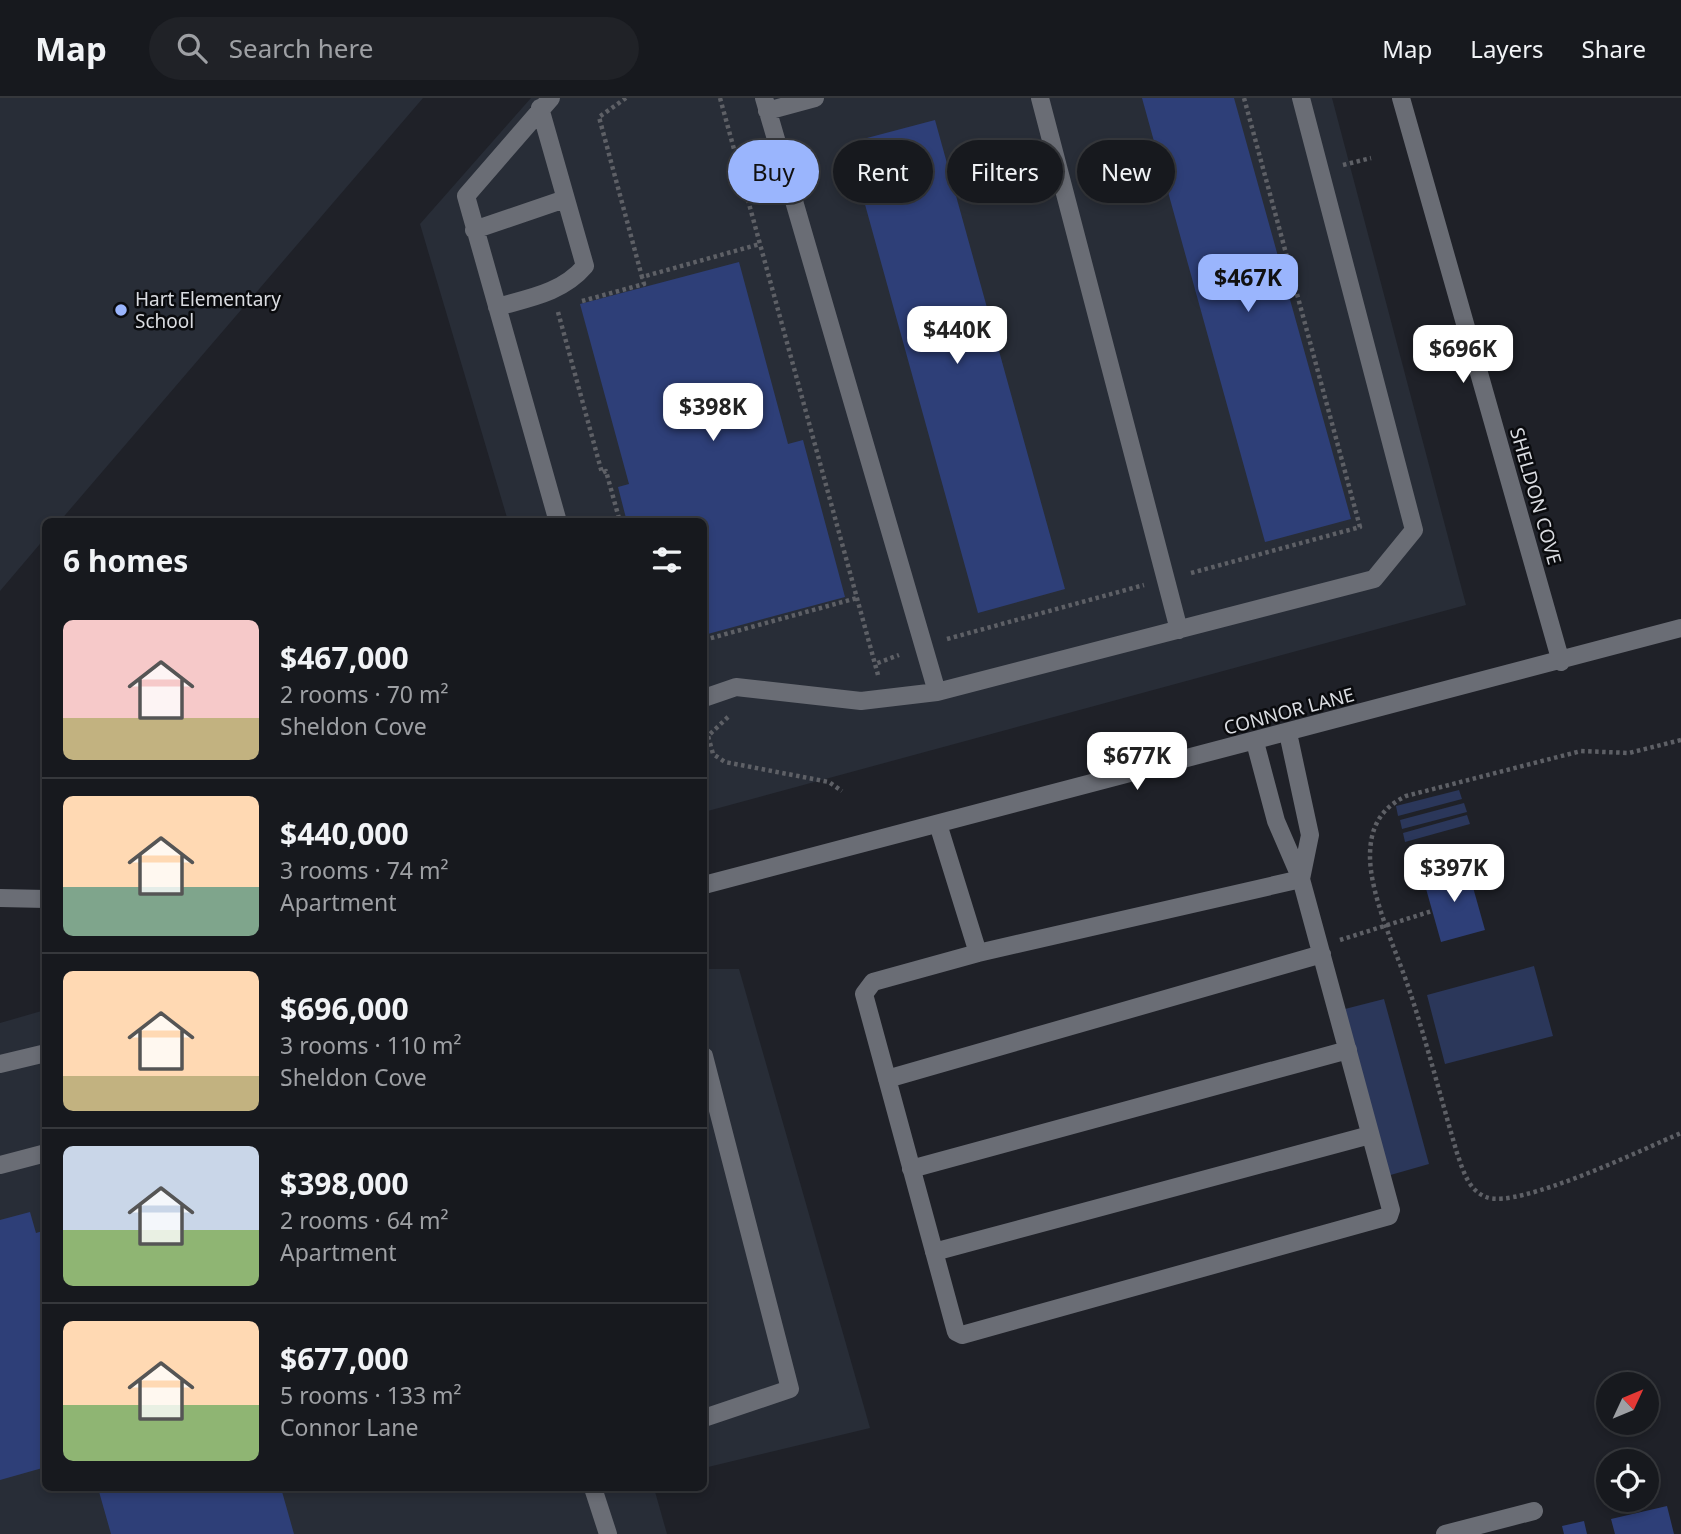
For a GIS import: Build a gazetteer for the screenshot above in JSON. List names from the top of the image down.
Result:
{
  "streets": {
    "street": ["SHELDON COVE", "CONNOR LANE"]
  },
  "crossings": [
    ["SHELDON COVE", "CONNOR LANE"]
  ],
  "places": ["Hart Elementary School"],
  "north": "top right",
  "page": {
    "header": "Map",
    "search": "Search here",
    "nav": ["Map", "Layers", "Share"],
    "chip": [
      "Buy",
      "Rent",
      "Filters",
      "New"
    ],
    "price": [
      "$467K",
      "$440K",
      "$696K",
      "$398K",
      "$677K",
      "$397K"
    ],
    "heading": "6 homes",
    "list": [
      {
        "name": "$467,000",
        "note": "2 rooms · 70 m² · Sheldon Cove"
      },
      {
        "name": "$440,000",
        "note": "3 rooms · 74 m² · Apartment"
      },
      {
        "name": "$696,000",
        "note": "3 rooms · 110 m² · Sheldon Cove"
      },
      {
        "name": "$398,000",
        "note": "2 rooms · 64 m² · Apartment"
      },
      {
        "name": "$677,000",
        "note": "5 rooms · 133 m² · Connor Lane"
      }
    ]
  }
}
